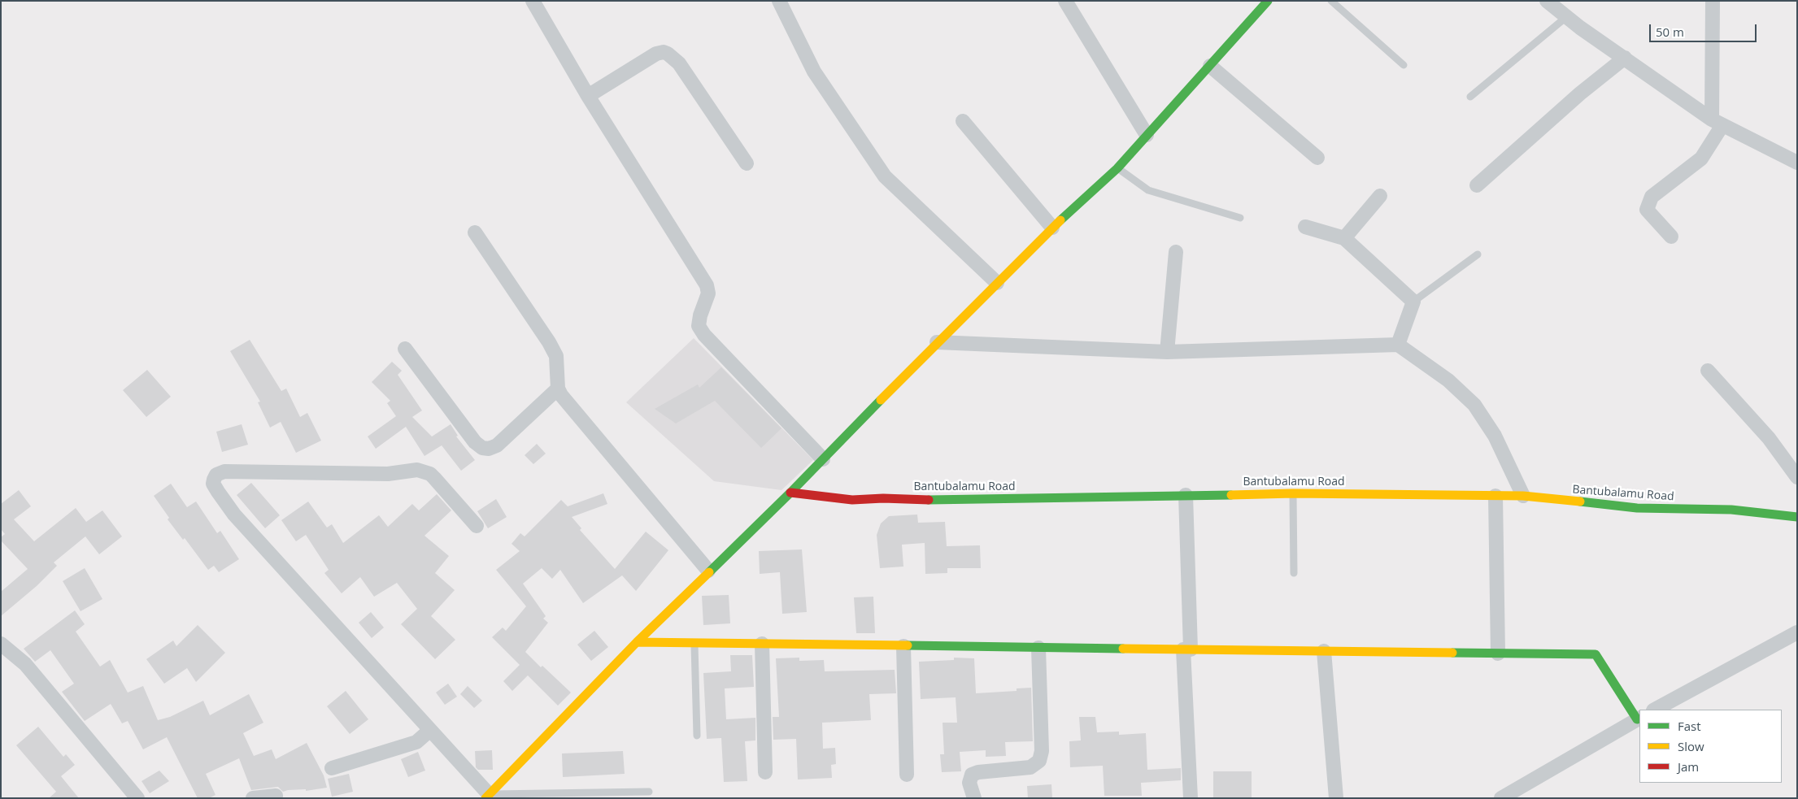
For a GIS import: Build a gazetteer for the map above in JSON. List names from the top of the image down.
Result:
{
  "streets": {
    "street": ["Bantubalamu Road"]
  },
  "legend": ["Fast", "Slow", "Jam"],
  "scale_bar": "50 m"
}
